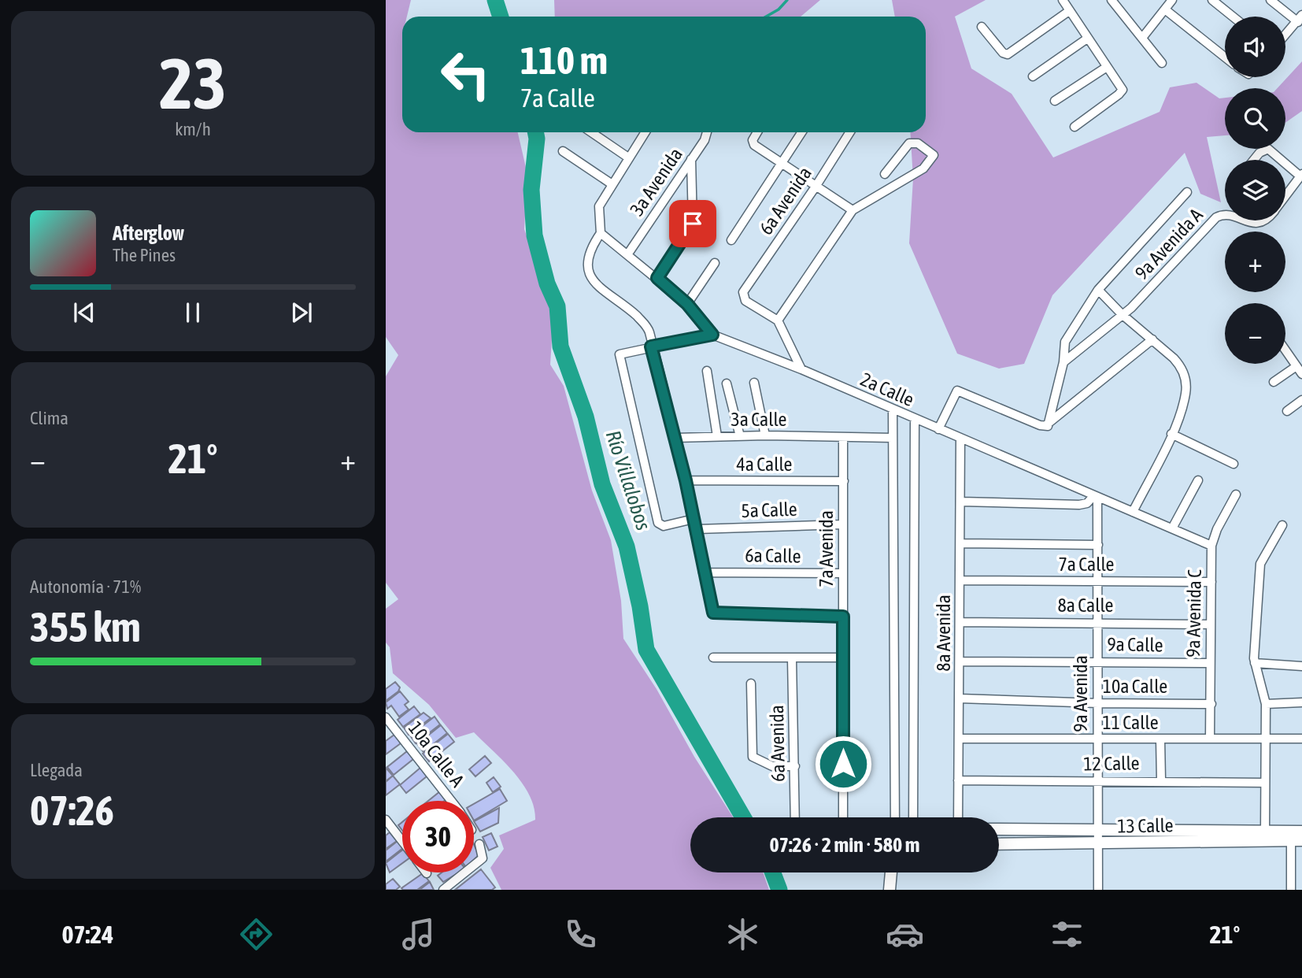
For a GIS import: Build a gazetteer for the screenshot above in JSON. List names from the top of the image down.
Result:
{
  "streets": {
    "main road": ["13 Calle"],
    "street": [
      "3a Avenida",
      "6a Avenida",
      "9a Avenida A",
      "2a Calle",
      "3a Calle",
      "4a Calle",
      "5a Calle",
      "7a Avenida",
      "6a Calle",
      "7a Calle",
      "8a Calle",
      "9a Avenida C",
      "8a Avenida",
      "9a Calle",
      "10a Calle",
      "9a Avenida",
      "11 Calle",
      "10a Calle A",
      "12 Calle"
    ]
  },
  "crossings": [
    ["3a Avenida", "2a Calle"],
    ["2a Calle", "9a Avenida C"],
    ["2a Calle", "8a Avenida"],
    ["2a Calle", "9a Avenida"],
    ["3a Calle", "7a Avenida"],
    ["4a Calle", "7a Avenida"],
    ["5a Calle", "7a Avenida"],
    ["7a Avenida", "6a Calle"],
    ["7a Calle", "9a Avenida C"],
    ["7a Calle", "8a Avenida"],
    ["7a Calle", "9a Avenida"],
    ["8a Calle", "9a Avenida C"],
    ["8a Calle", "8a Avenida"],
    ["8a Calle", "9a Avenida"],
    ["9a Avenida C", "9a Calle"],
    ["9a Avenida C", "10a Calle"],
    ["9a Avenida C", "11 Calle"],
    ["8a Avenida", "9a Calle"],
    ["8a Avenida", "10a Calle"],
    ["8a Avenida", "11 Calle"],
    ["8a Avenida", "12 Calle"],
    ["9a Calle", "9a Avenida"],
    ["10a Calle", "9a Avenida"],
    ["9a Avenida", "11 Calle"],
    ["9a Avenida", "12 Calle"],
    ["9a Avenida", "13 Calle"]
  ],
  "water": ["Río Villalobos"],
  "page": {
    "tile": [
      ["23", "km/h"],
      "Clima",
      ["Autonomía · 71%", "355 km"],
      ["Llegada", "07:26"]
    ],
    "map_buttons": ["+", "−"],
    "turn": ["110 m", "7a Calle"],
    "song": ["Afterglow", "The Pines"],
    "heat": ["−", "21°", "+"],
    "limit": "30",
    "trip": "07:26 · 2 min · 580 m",
    "tabs": ["07:24", "21°"]
  }
}
